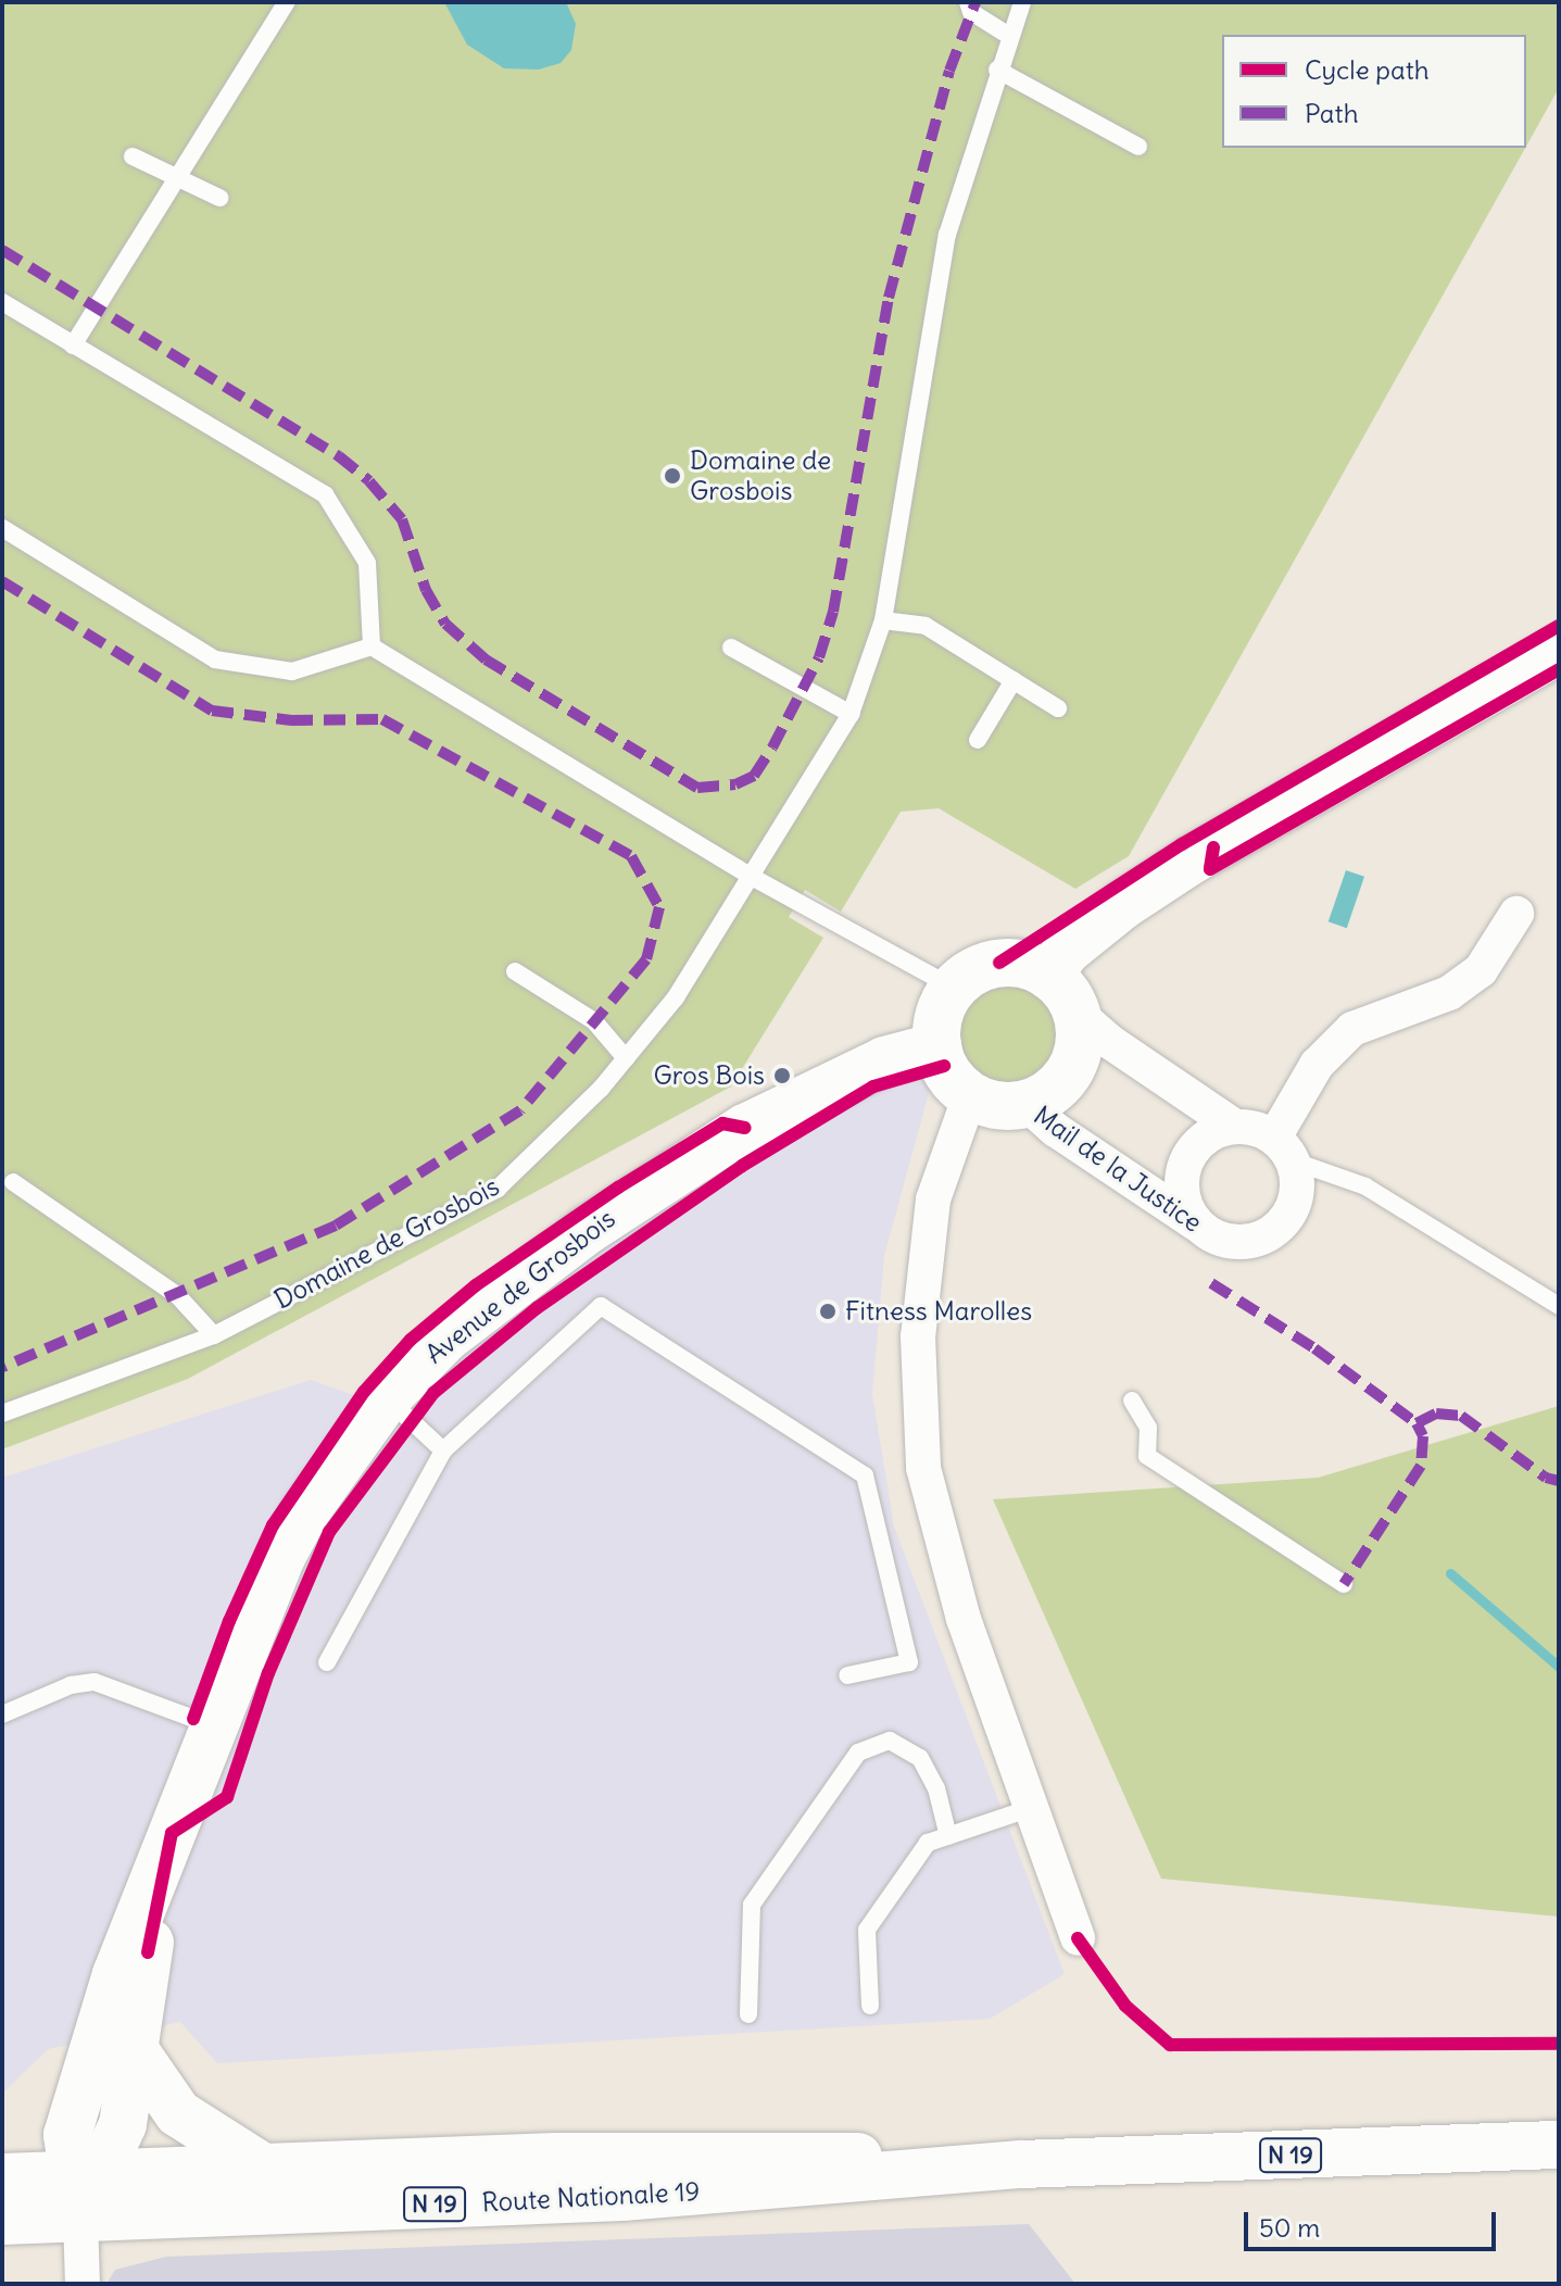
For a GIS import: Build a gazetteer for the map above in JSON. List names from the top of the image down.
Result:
{
  "streets": {
    "street": [
      "Mail de la Justice",
      "Avenue de Grosbois",
      "N 19",
      "Route Nationale 19"
    ],
    "lane": ["Domaine de Grosbois"]
  },
  "crossings": [
    ["Mail de la Justice", "Avenue de Grosbois"],
    ["Avenue de Grosbois", "Route Nationale 19"]
  ],
  "places": ["Domaine de Grosbois", "Gros Bois", "Fitness Marolles"],
  "legend": ["Cycle path", "Path"],
  "scale_bar": "50 m"
}
